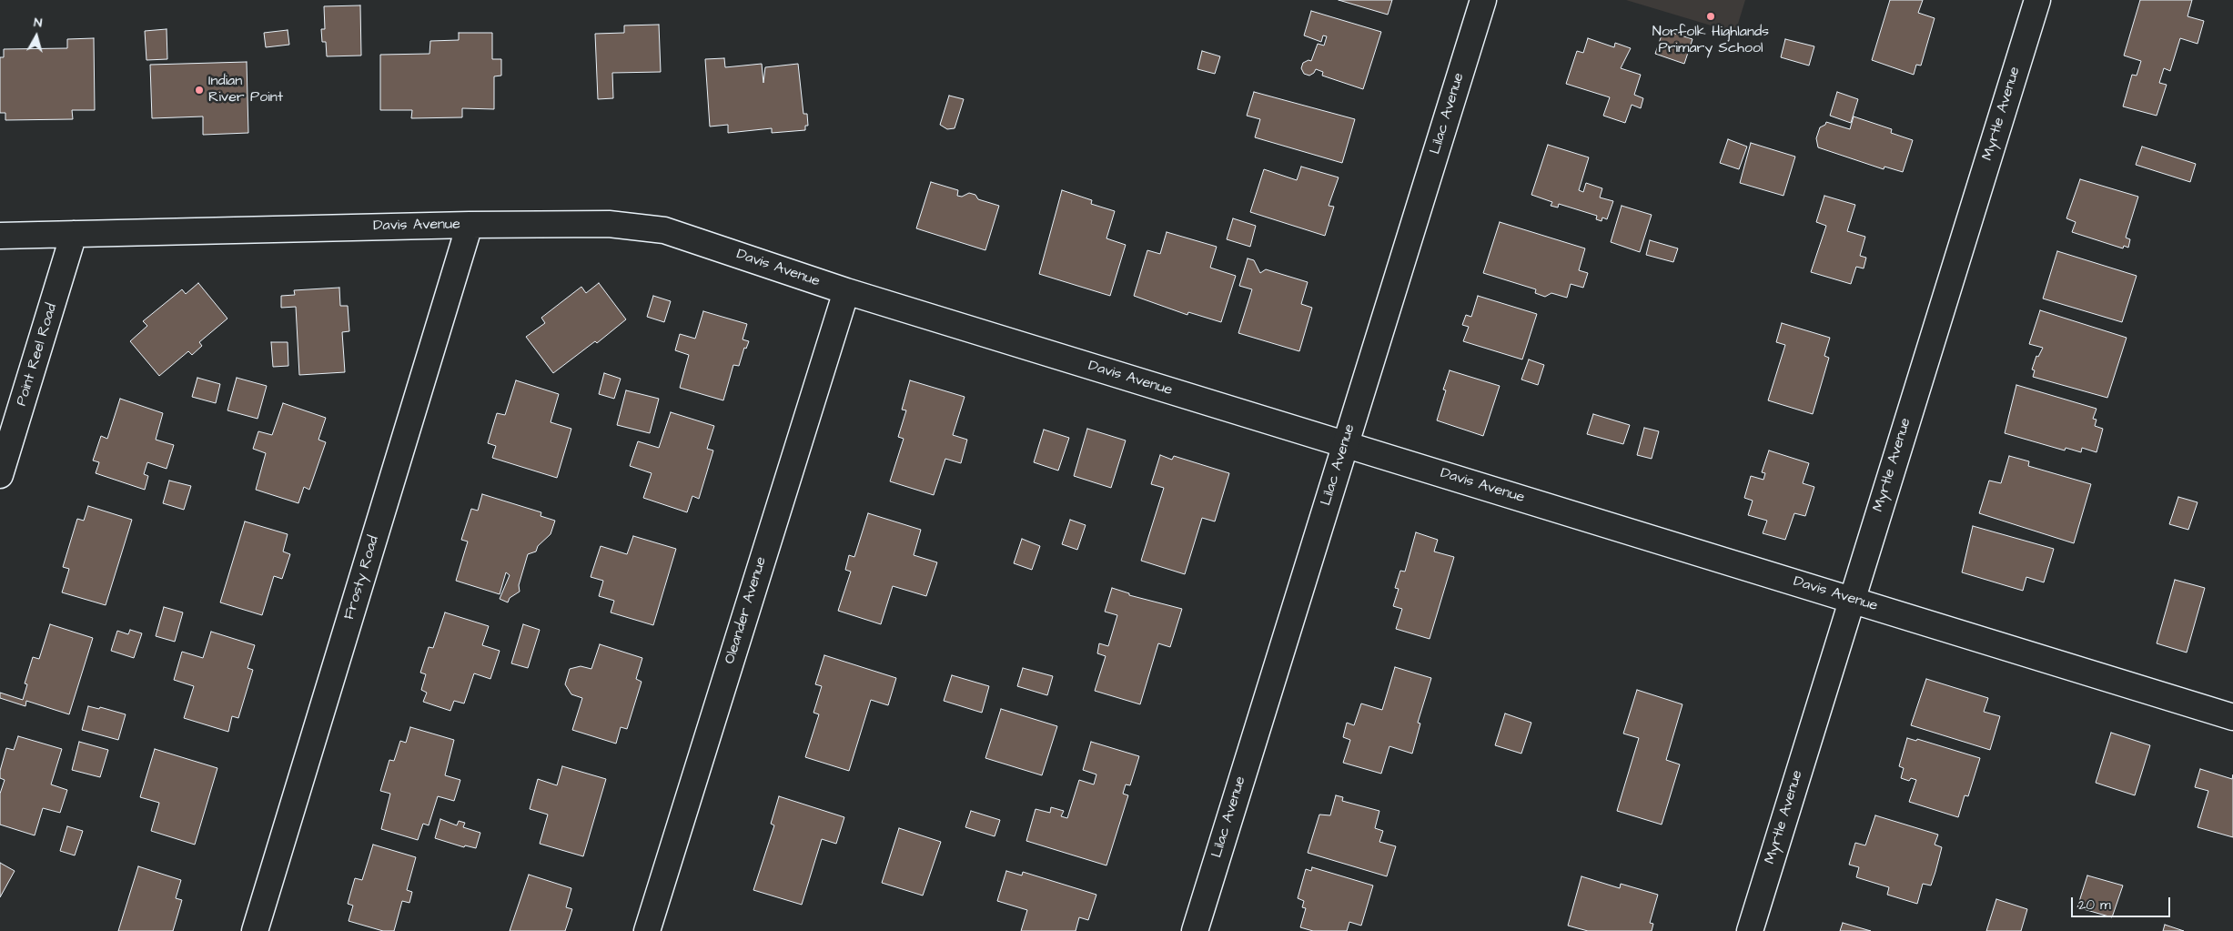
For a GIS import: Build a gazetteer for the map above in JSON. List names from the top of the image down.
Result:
{
  "streets": {
    "street": [
      "Lilac Avenue",
      "Myrtle Avenue",
      "Davis Avenue",
      "Point Reel Road",
      "Frosty Road",
      "Oleander Avenue"
    ]
  },
  "crossings": [
    ["Lilac Avenue", "Davis Avenue"],
    ["Myrtle Avenue", "Davis Avenue"],
    ["Davis Avenue", "Point Reel Road"],
    ["Davis Avenue", "Frosty Road"],
    ["Davis Avenue", "Oleander Avenue"]
  ],
  "places": ["Norfolk Highlands Primary School", "Indian River Point"],
  "scale_bar": "20 m",
  "north": "top"
}
